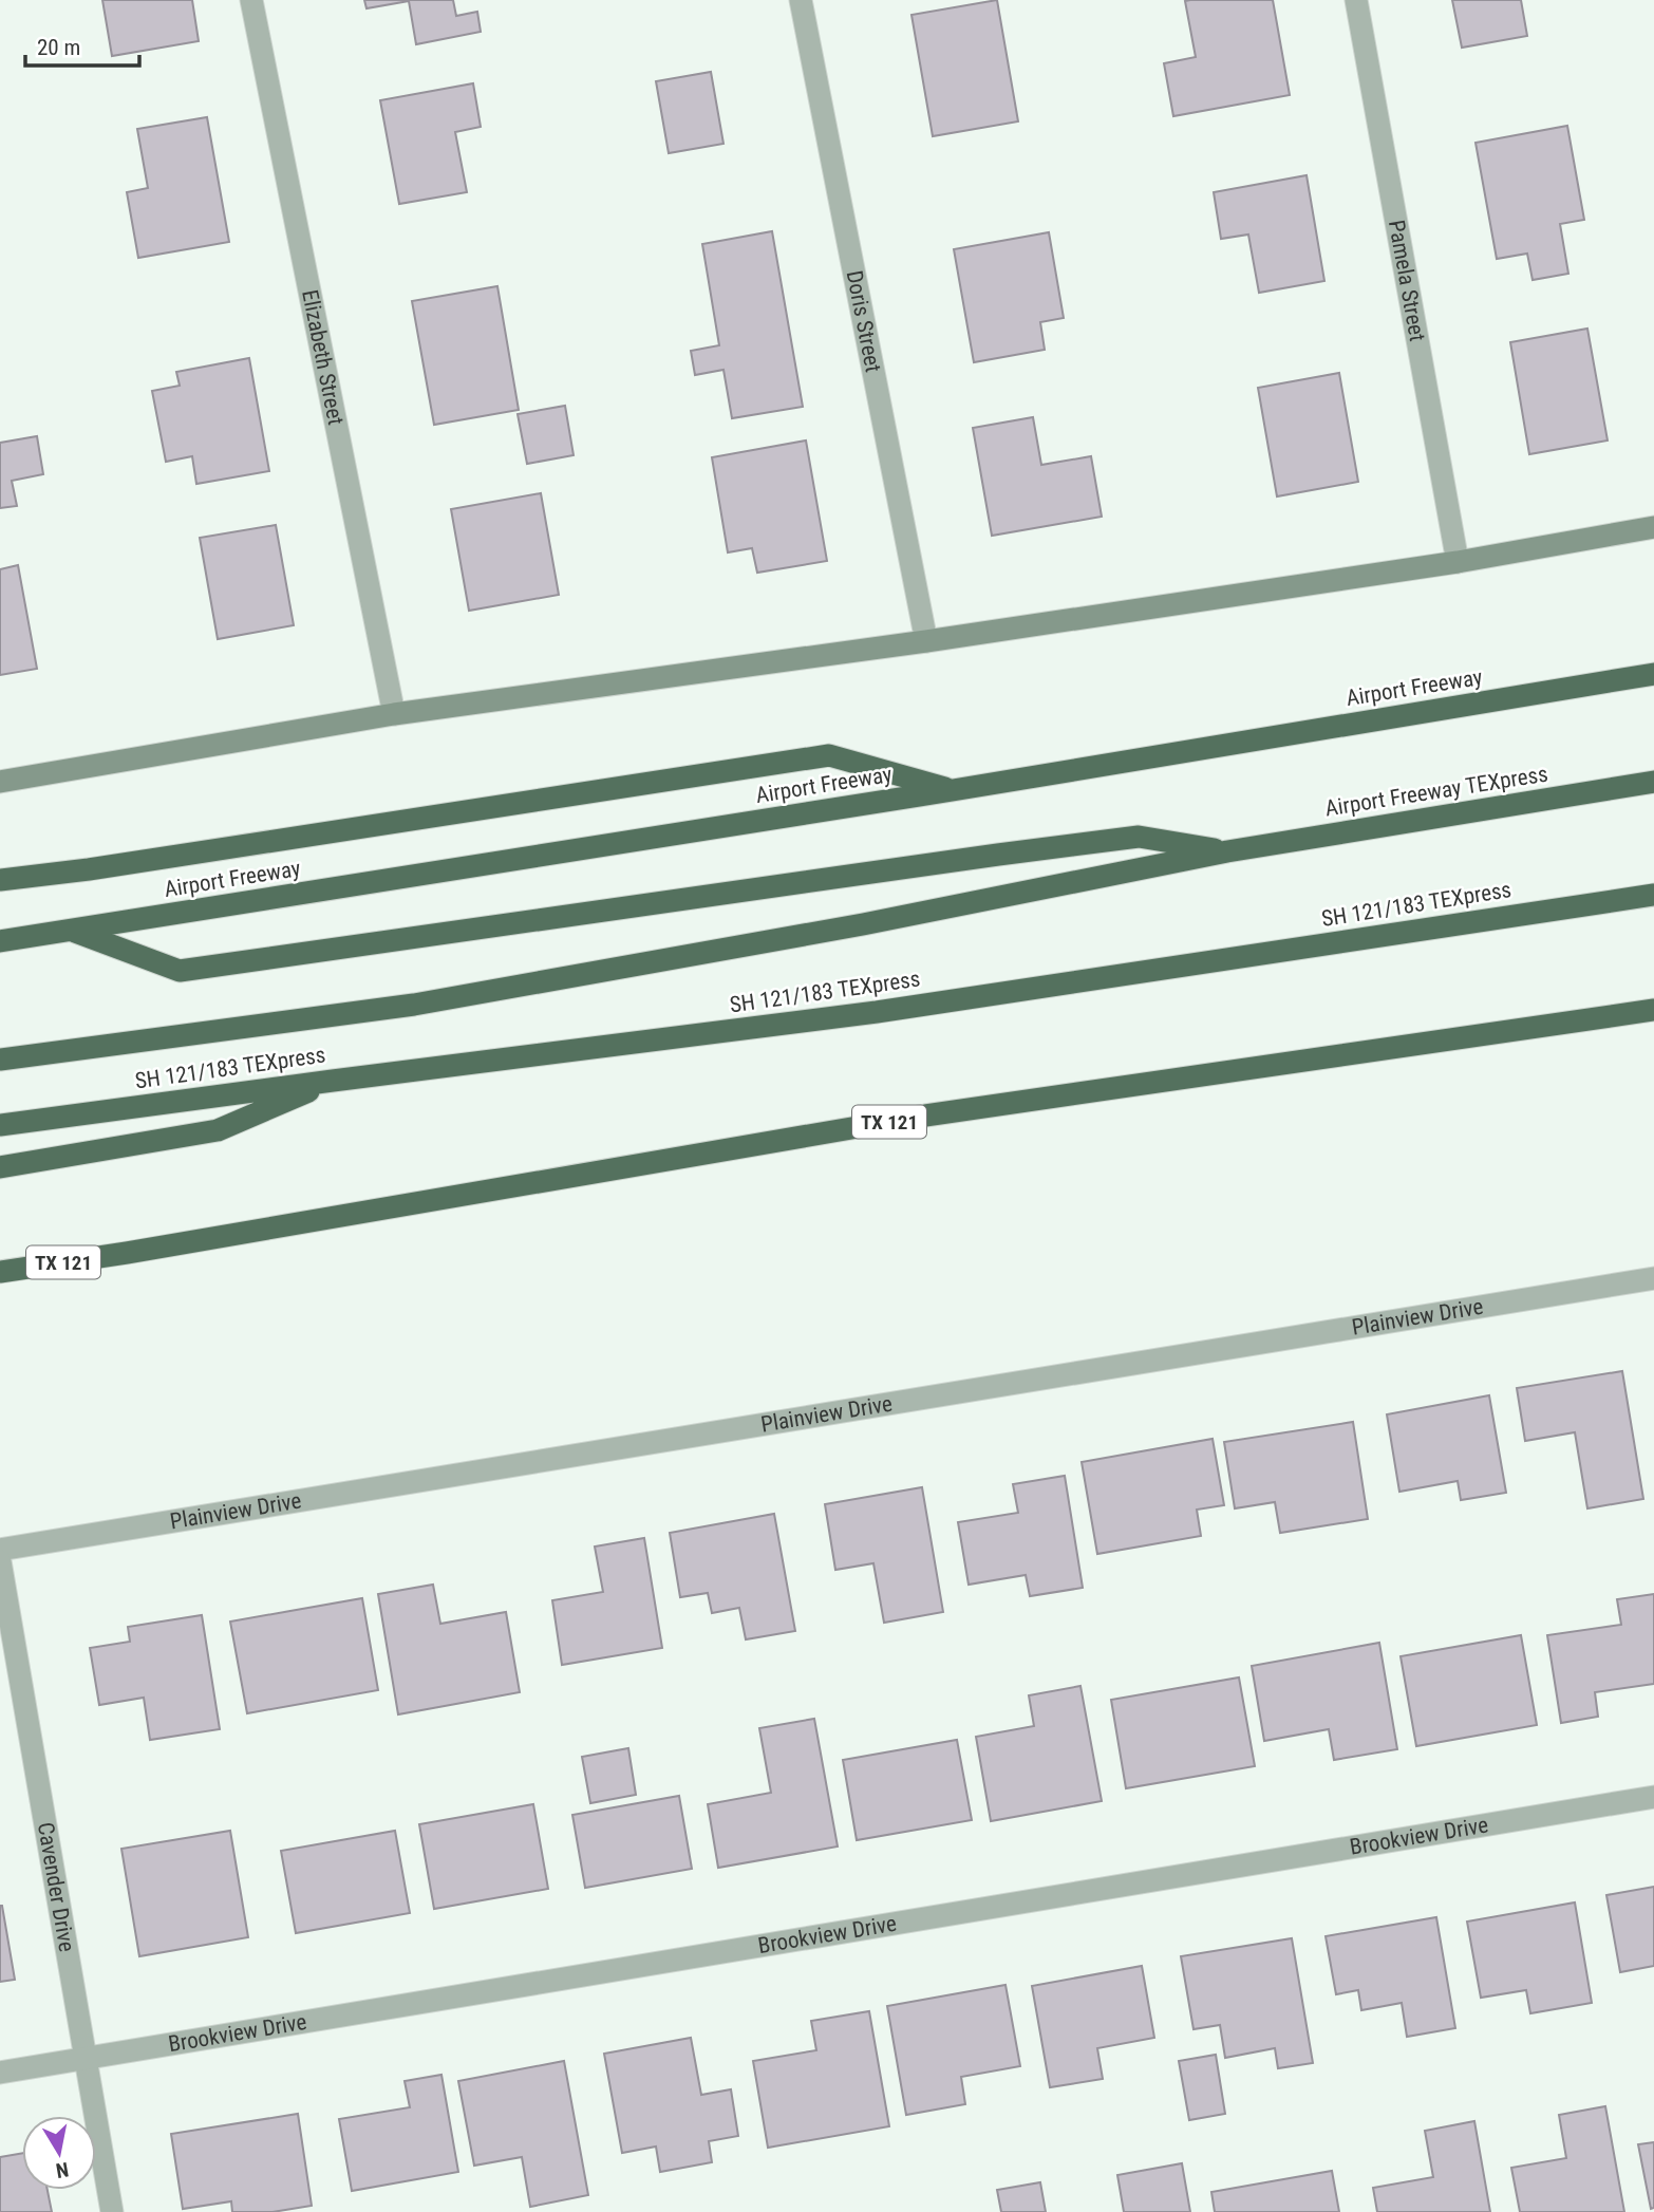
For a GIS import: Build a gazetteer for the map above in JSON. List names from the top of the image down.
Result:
{
  "streets": {
    "highway": [
      "Airport Freeway",
      "Airport Freeway TEXpress",
      "SH 121/183 TEXpress",
      "TX 121"
    ],
    "street": [
      "Pamela Street",
      "Doris Street",
      "Elizabeth Street",
      "Plainview Drive",
      "Brookview Drive",
      "Cavender Drive"
    ]
  },
  "crossings": [
    ["Airport Freeway TEXpress", "SH 121/183 TEXpress"],
    ["Brookview Drive", "Cavender Drive"]
  ],
  "scale_bar": "20 m",
  "north": "bottom"
}
